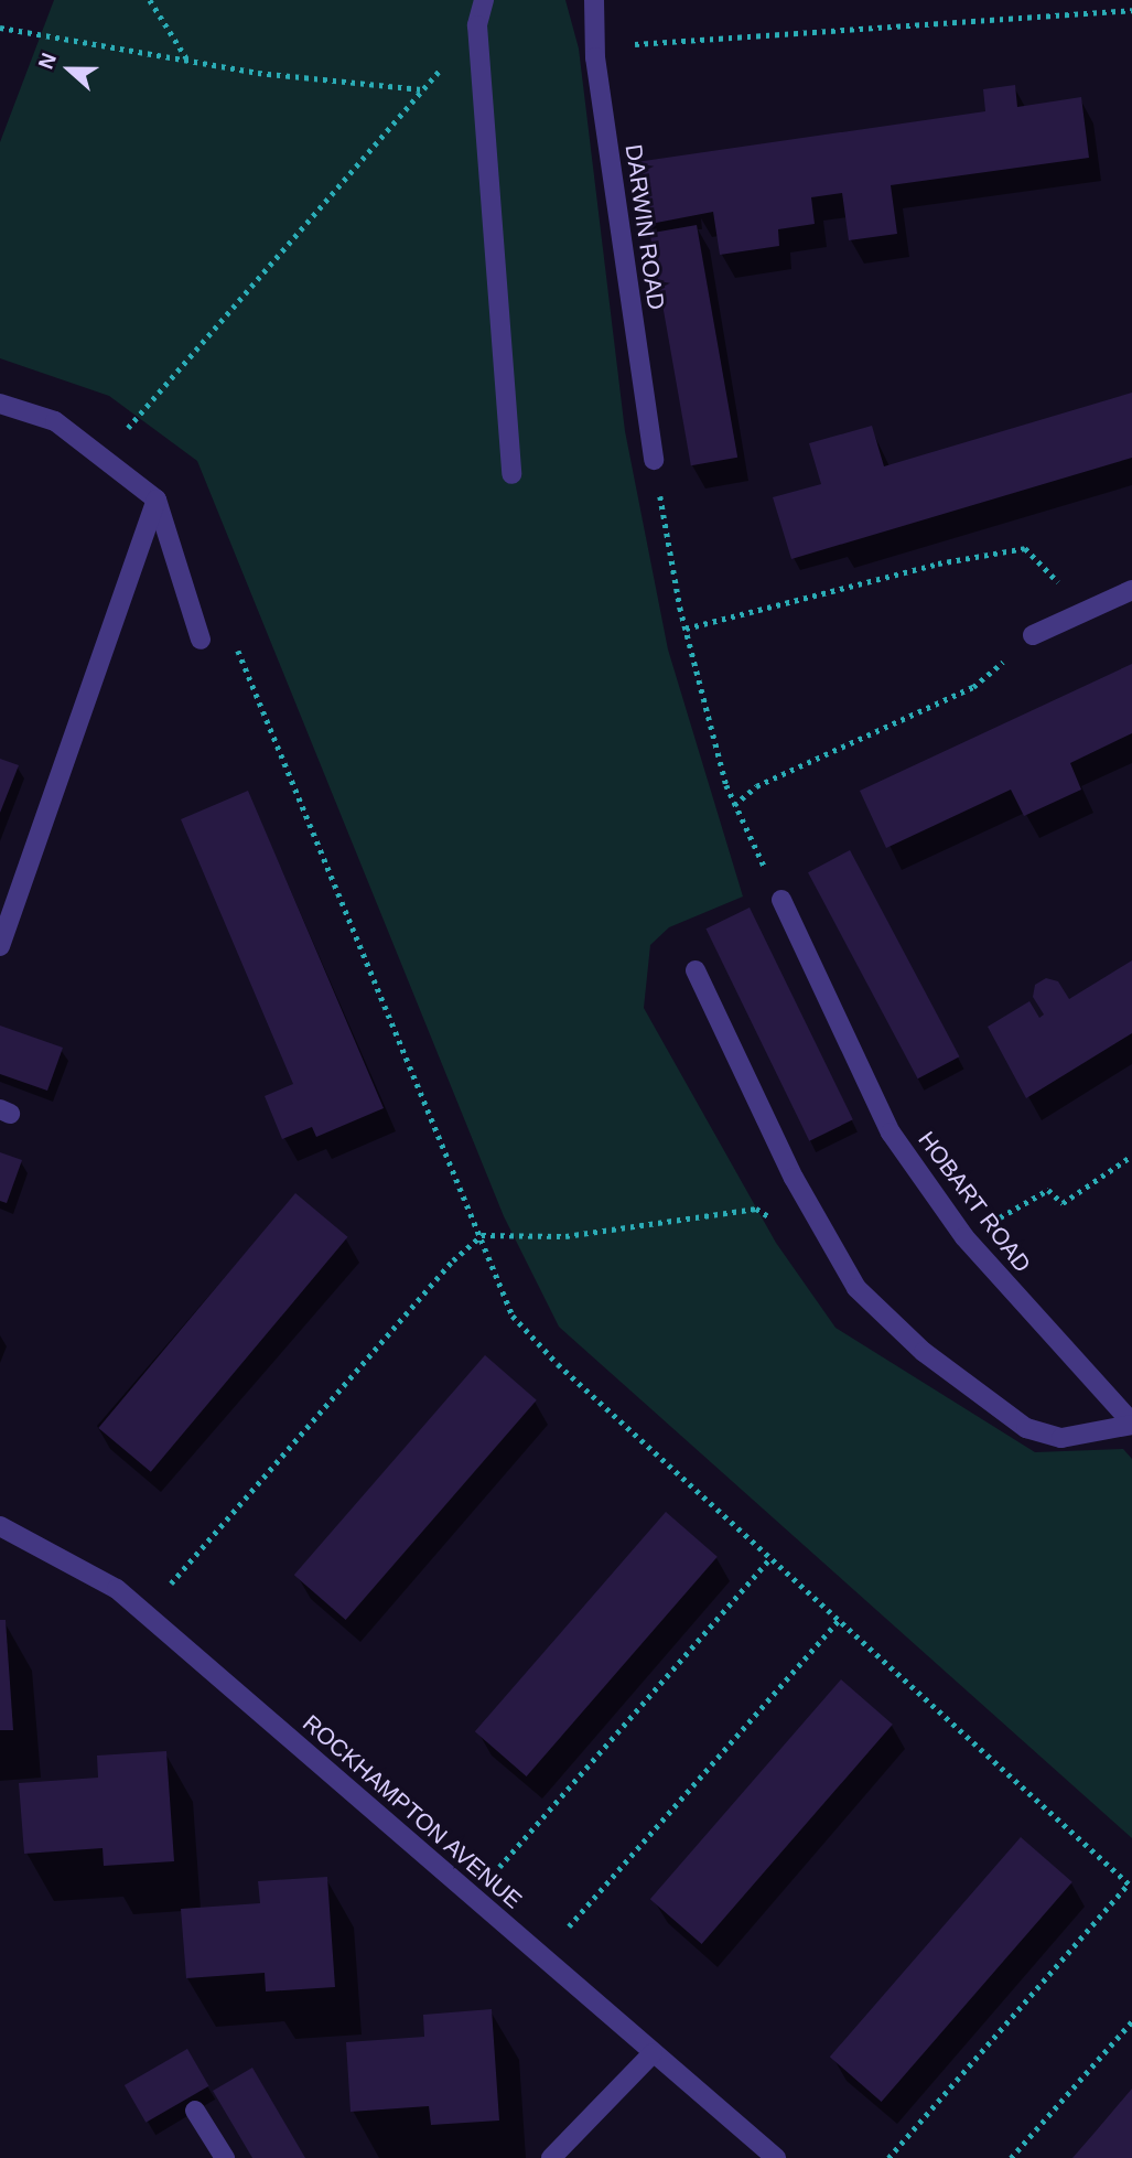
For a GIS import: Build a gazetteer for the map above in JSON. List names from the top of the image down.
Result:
{
  "streets": {
    "street": ["DARWIN ROAD", "HOBART ROAD", "ROCKHAMPTON AVENUE"]
  },
  "north": "left"
}
